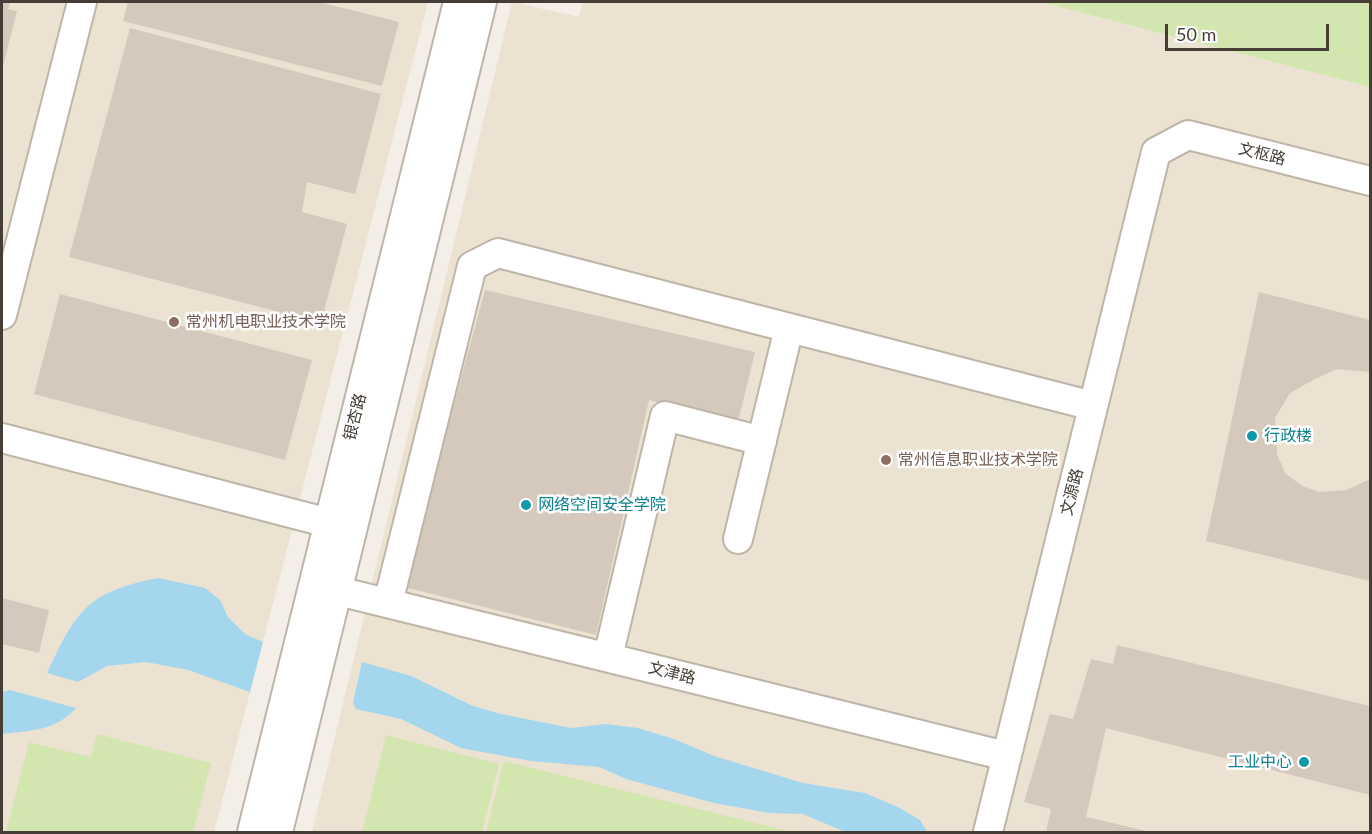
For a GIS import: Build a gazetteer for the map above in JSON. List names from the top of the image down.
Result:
{
  "streets": {
    "street": [
      "文枢路",
      "银杏路",
      "文源路",
      "文津路"
    ]
  },
  "crossings": [
    ["文枢路", "文源路"],
    ["银杏路", "文津路"],
    ["文源路", "文津路"]
  ],
  "places": [
    "常州机电职业技术学院",
    "行政楼",
    "常州信息职业技术学院",
    "网络空间安全学院",
    "工业中心"
  ],
  "scale_bar": "50 m"
}
